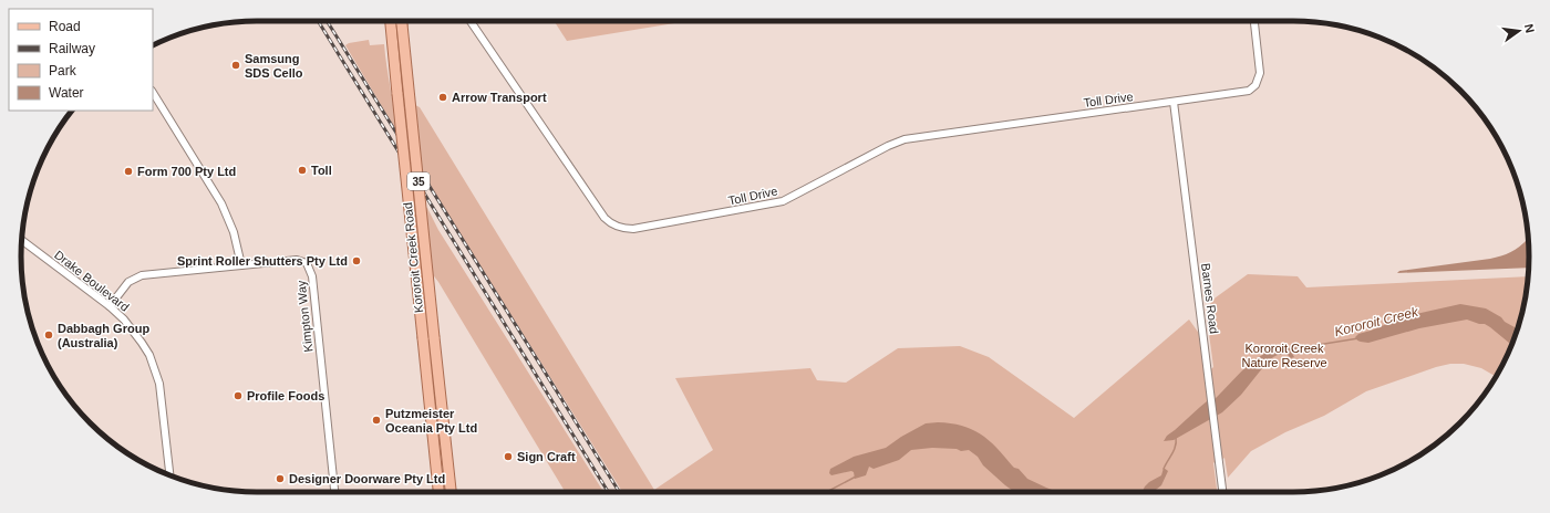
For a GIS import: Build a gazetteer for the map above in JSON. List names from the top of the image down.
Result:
{
  "streets": {
    "main road": ["35", "Kororoit Creek Road"],
    "street": [
      "Toll Drive",
      "Drake Boulevard",
      "Barnes Road",
      "Kimpton Way"
    ]
  },
  "crossings": [
    ["Toll Drive", "Barnes Road"],
    ["Drake Boulevard", "Kimpton Way"]
  ],
  "water": ["Kororoit Creek"],
  "parks": ["Kororoit Creek Nature Reserve"],
  "places": [
    "Samsung SDS Cello",
    "Arrow Transport",
    "Toll",
    "Form 700 Pty Ltd",
    "Sprint Roller Shutters Pty Ltd",
    "Dabbagh Group (Australia)",
    "Profile Foods",
    "Putzmeister Oceania Pty Ltd",
    "Sign Craft",
    "Designer Doorware Pty Ltd"
  ],
  "legend": [
    "Road",
    "Railway",
    "Park",
    "Water"
  ],
  "north": "right"
}
